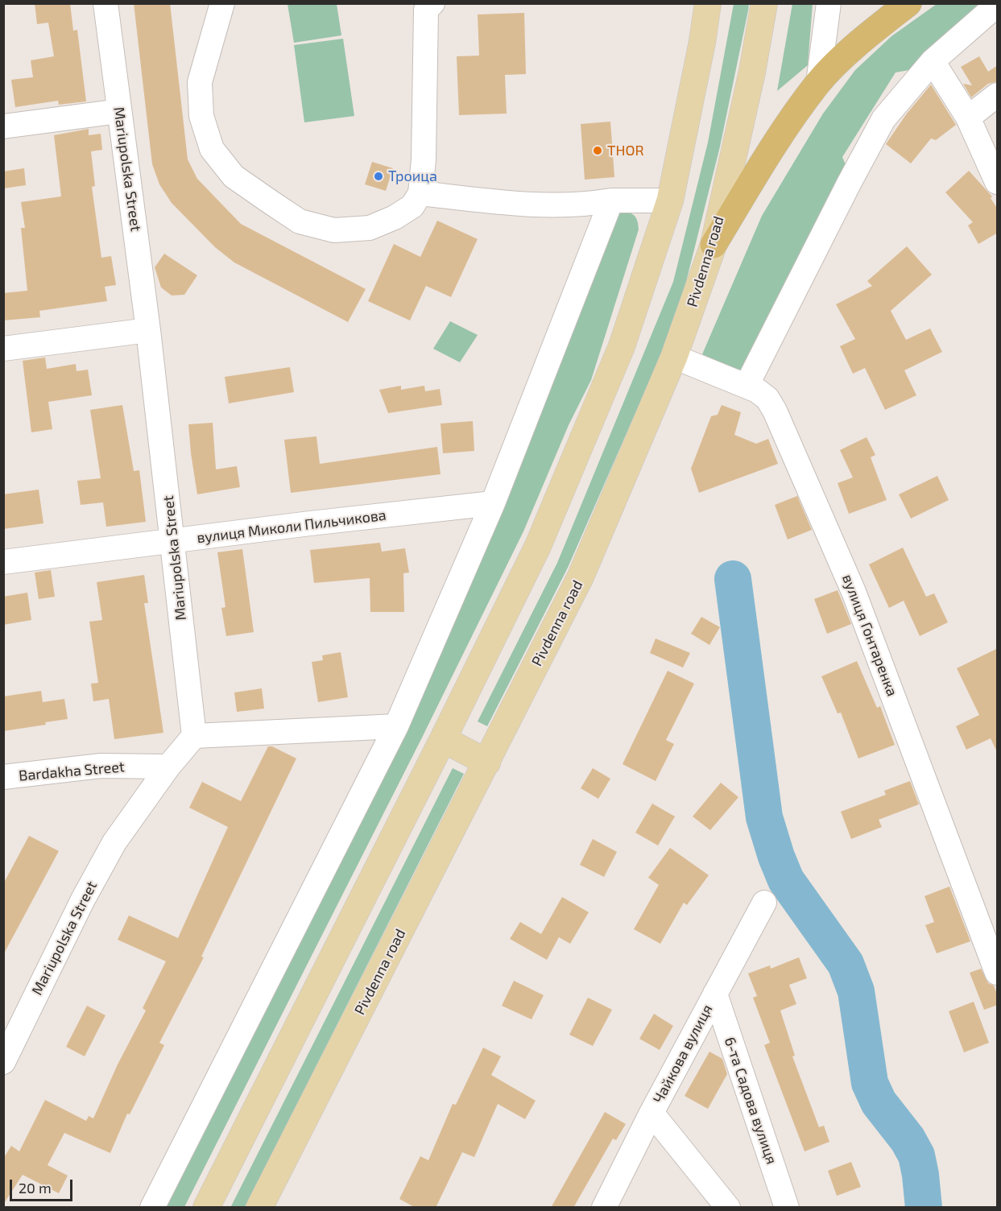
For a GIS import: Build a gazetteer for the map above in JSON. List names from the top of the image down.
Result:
{
  "streets": {
    "main road": ["Pivdenna road"],
    "street": [
      "Mariupolska Street",
      "вулиця Миколи Пильчикова",
      "вулиця Гонтаренка",
      "Bardakha Street",
      "Чайкова вулиця",
      "6-та Садова вулиця"
    ]
  },
  "crossings": [
    ["Mariupolska Street", "вулиця Миколи Пильчикова"],
    ["Mariupolska Street", "Bardakha Street"],
    ["Pivdenna road", "вулиця Гонтаренка"],
    ["Чайкова вулиця", "6-та Садова вулиця"]
  ],
  "places": ["THOR", "Троица"],
  "scale_bar": "20 m"
}
